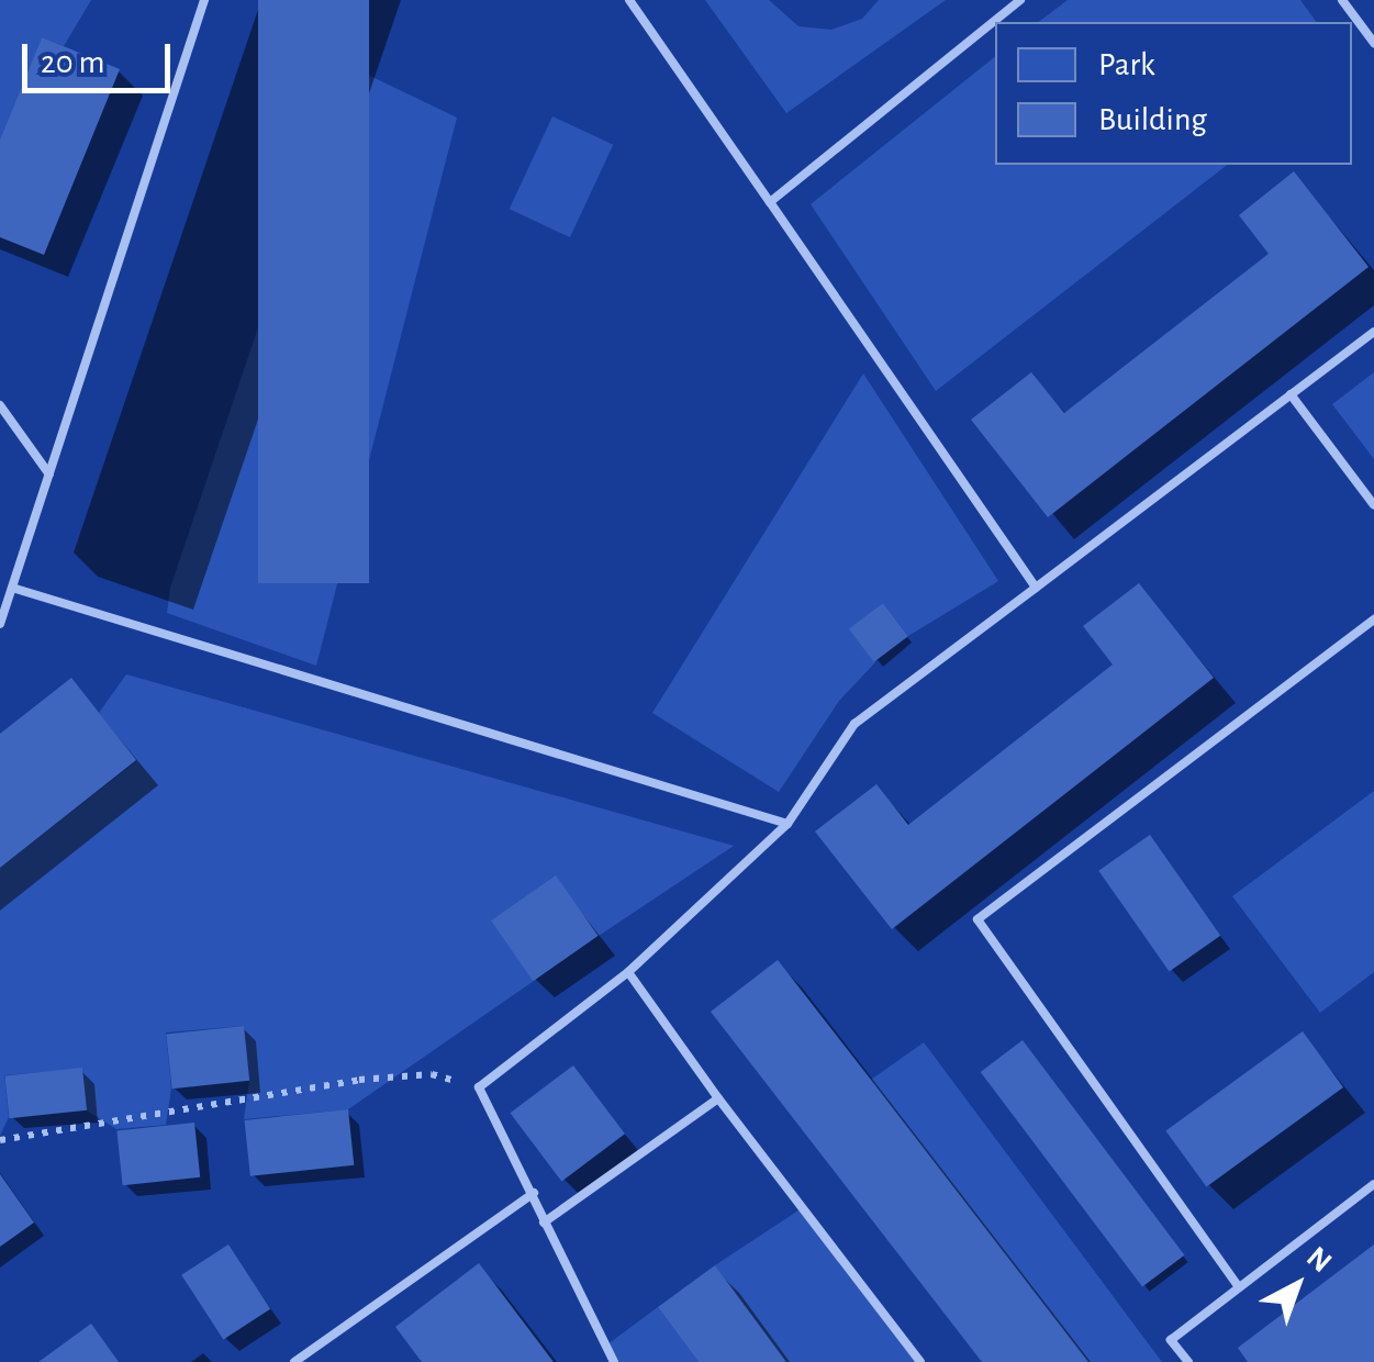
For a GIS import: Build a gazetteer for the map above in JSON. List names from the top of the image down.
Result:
{
  "legend": ["Park", "Building"],
  "scale_bar": "20 m",
  "north": "top right"
}
